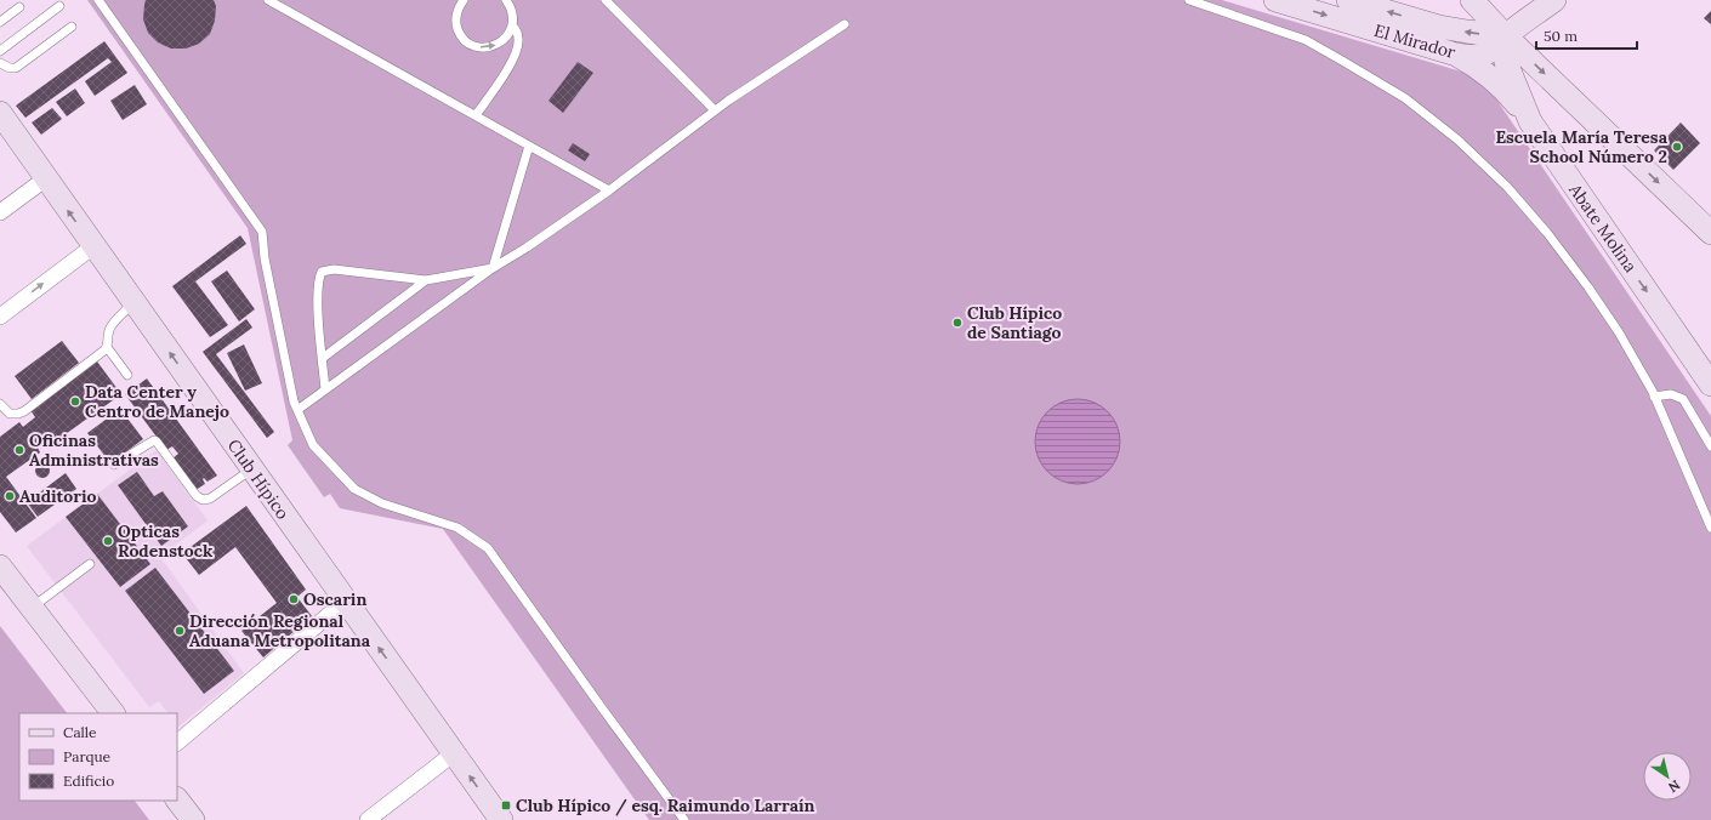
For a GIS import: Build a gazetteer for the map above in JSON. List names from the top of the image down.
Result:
{
  "streets": {
    "main road": ["El Mirador", "Abate Molina", "Club Hípico"]
  },
  "crossings": [
    ["El Mirador", "Abate Molina"]
  ],
  "one_way": ["Club Hípico"],
  "places": {
    "other": [
      "Escuela María Teresa School Número 2",
      "Club Hípico de Santiago",
      "Data Center y Centro de Manejo",
      "Oficinas Administrativas",
      "Auditorio",
      "Opticas Rodenstock",
      "Oscarin",
      "Dirección Regional Aduana Metropolitana"
    ],
    "transit": ["Club Hípico / esq. Raimundo Larraín"]
  },
  "legend": ["Calle", "Parque", "Edificio"],
  "scale_bar": "50 m",
  "north": "bottom right"
}
